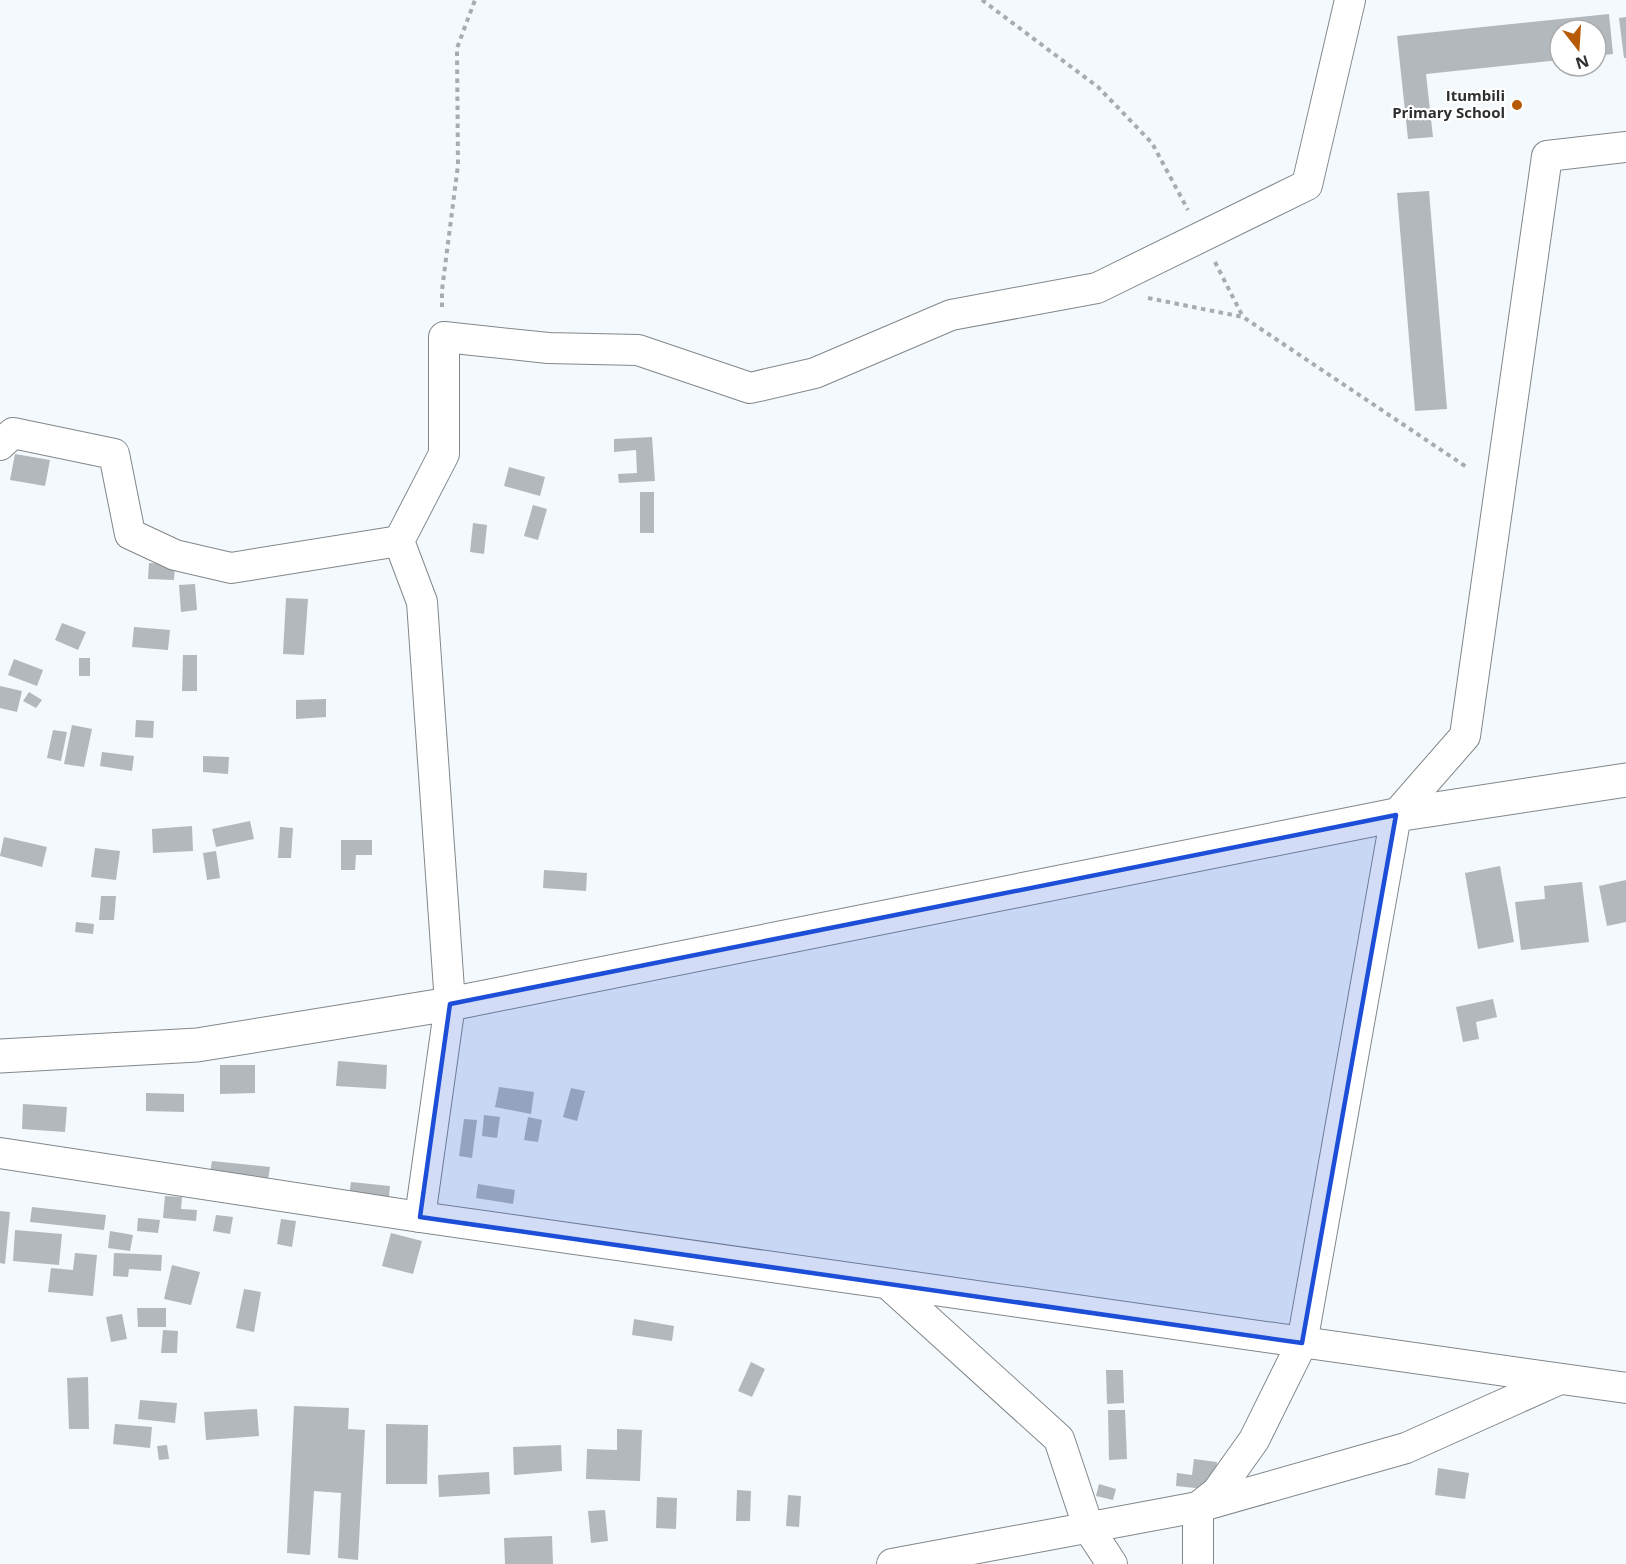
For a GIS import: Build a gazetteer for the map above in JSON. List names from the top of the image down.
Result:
{
  "places": ["Itumbili Primary School"],
  "north": "bottom"
}
